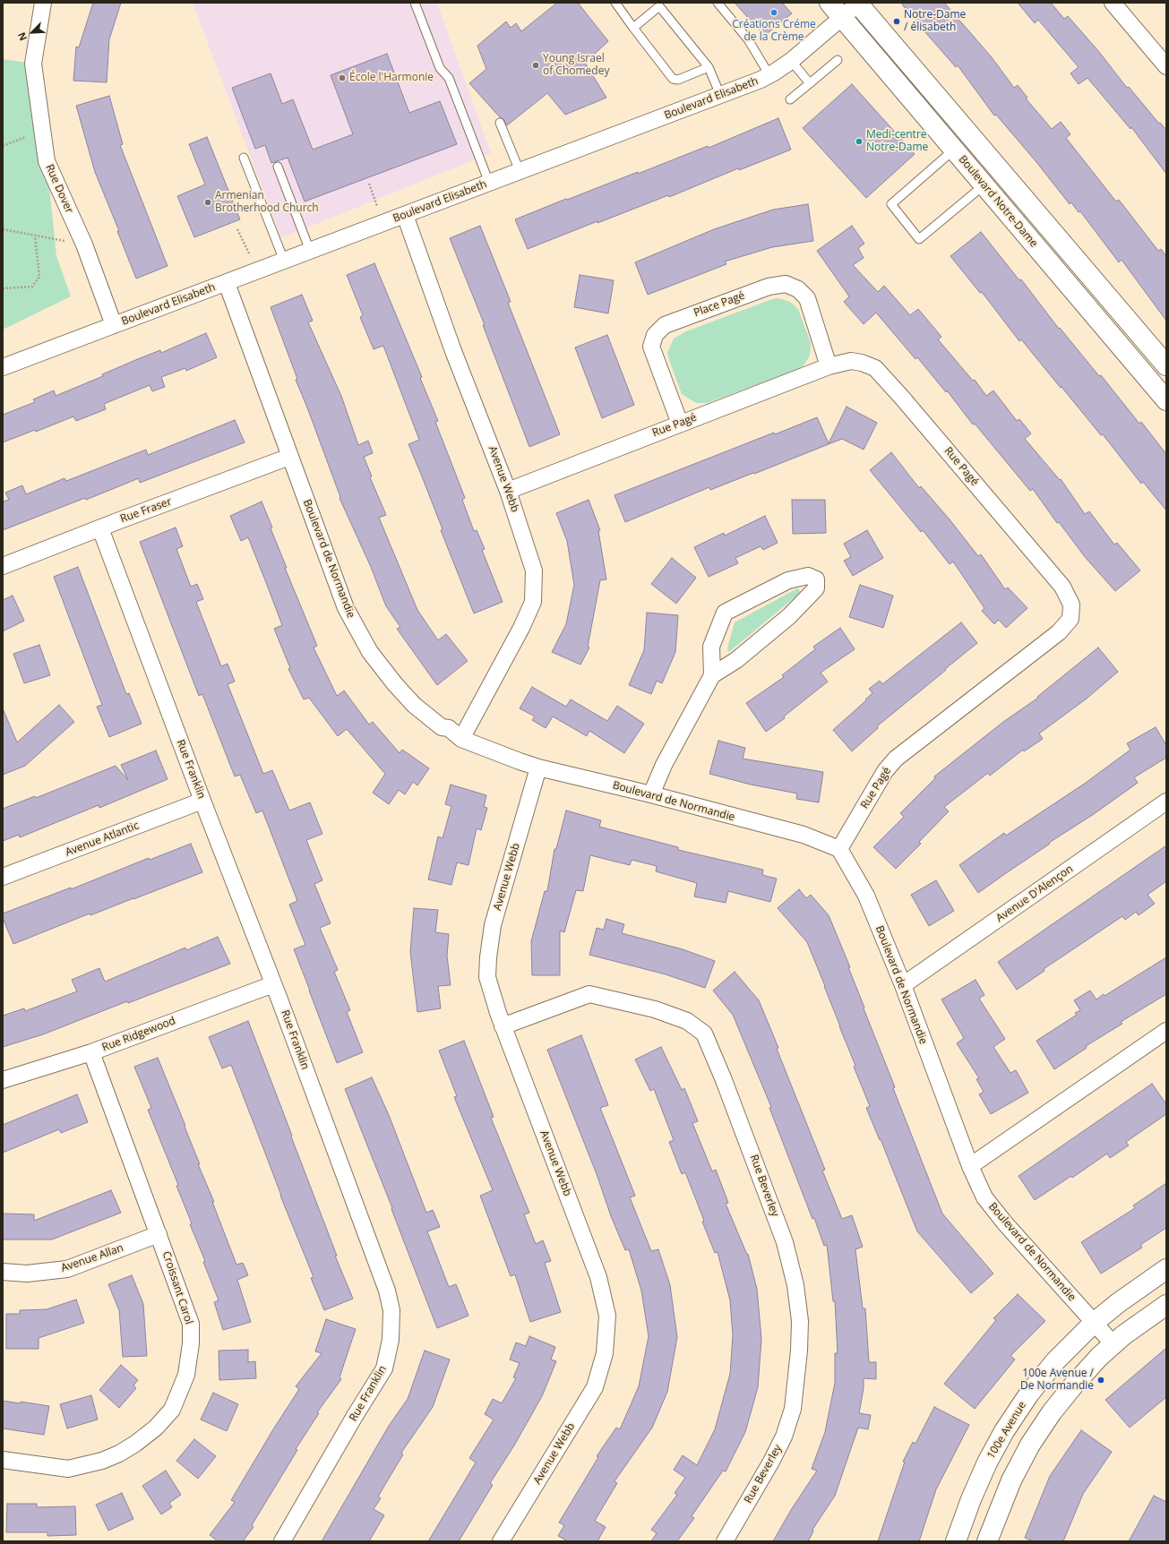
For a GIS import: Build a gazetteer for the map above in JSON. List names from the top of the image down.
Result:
{
  "streets": {
    "street": [
      "Boulevard Elisabeth",
      "Rue Dover",
      "Boulevard Notre-Dame",
      "Place Pagé",
      "Rue Pagé",
      "Avenue Webb",
      "Rue Fraser",
      "Boulevard de Normandie",
      "Rue Franklin",
      "Avenue Atlantic",
      "Avenue D'Alençon",
      "Rue Ridgewood",
      "Rue Beverley",
      "Avenue Allan",
      "Croissant Carol",
      "100e Avenue"
    ]
  },
  "crossings": [
    ["Boulevard Elisabeth", "Rue Dover"],
    ["Boulevard Elisabeth", "Boulevard Notre-Dame"],
    ["Boulevard Elisabeth", "Avenue Webb"],
    ["Boulevard Elisabeth", "Boulevard de Normandie"],
    ["Place Pagé", "Rue Pagé"],
    ["Rue Pagé", "Avenue Webb"],
    ["Rue Pagé", "Boulevard de Normandie"],
    ["Avenue Webb", "Boulevard de Normandie"],
    ["Avenue Webb", "Rue Beverley"],
    ["Rue Fraser", "Boulevard de Normandie"],
    ["Rue Fraser", "Rue Franklin"],
    ["Boulevard de Normandie", "Avenue D'Alençon"],
    ["Boulevard de Normandie", "100e Avenue"],
    ["Rue Franklin", "Avenue Atlantic"],
    ["Rue Franklin", "Rue Ridgewood"],
    ["Rue Ridgewood", "Croissant Carol"],
    ["Avenue Allan", "Croissant Carol"]
  ],
  "places": [
    "Créations Créme de la Crème",
    "Notre-Dame / élisabeth",
    "Young Israel of Chomedey",
    "École l'Harmonie",
    "Medi-centre Notre-Dame",
    "Armenian Brotherhood Church",
    "100e Avenue / De Normandie"
  ],
  "north": "bottom left"
}
